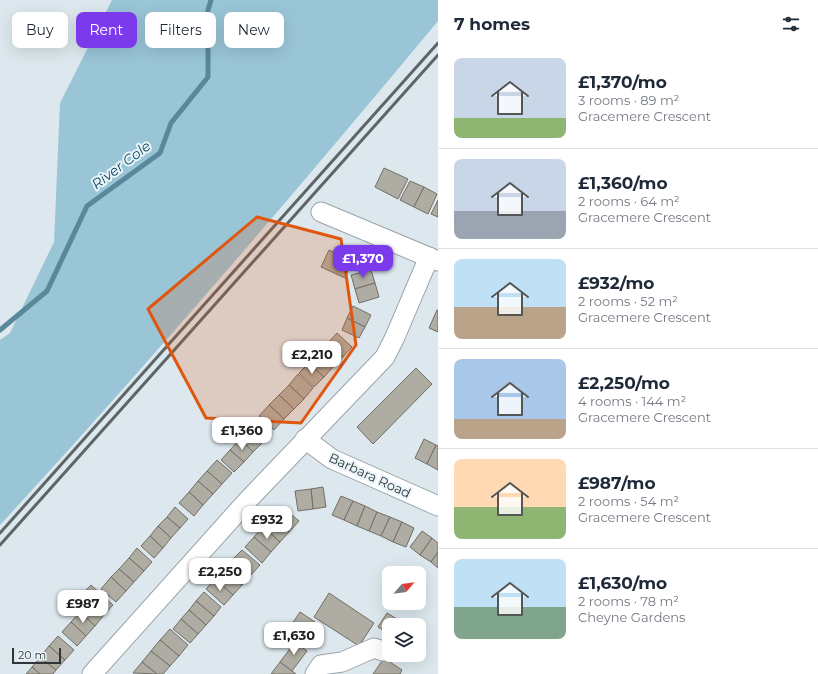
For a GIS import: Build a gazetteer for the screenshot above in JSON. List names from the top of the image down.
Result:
{
  "streets": {
    "street": ["Barbara Road"]
  },
  "water": ["River Cole"],
  "scale_bar": "20 m",
  "north": "top right",
  "page": {
    "heading": "7 homes",
    "chip": [
      "Buy",
      "Rent",
      "Filters",
      "New"
    ],
    "list": [
      {
        "name": "£1,370/mo",
        "note": "3 rooms · 89 m² · Gracemere Crescent"
      },
      {
        "name": "£1,360/mo",
        "note": "2 rooms · 64 m² · Gracemere Crescent"
      },
      {
        "name": "£932/mo",
        "note": "2 rooms · 52 m² · Gracemere Crescent"
      },
      {
        "name": "£2,250/mo",
        "note": "4 rooms · 144 m² · Gracemere Crescent"
      },
      {
        "name": "£987/mo",
        "note": "2 rooms · 54 m² · Gracemere Crescent"
      },
      {
        "name": "£1,630/mo",
        "note": "2 rooms · 78 m² · Cheyne Gardens"
      }
    ],
    "price": [
      "£1,370",
      "£2,210",
      "£1,360",
      "£932",
      "£2,250",
      "£987",
      "£1,630"
    ],
    "scale": "20 m"
  }
}
